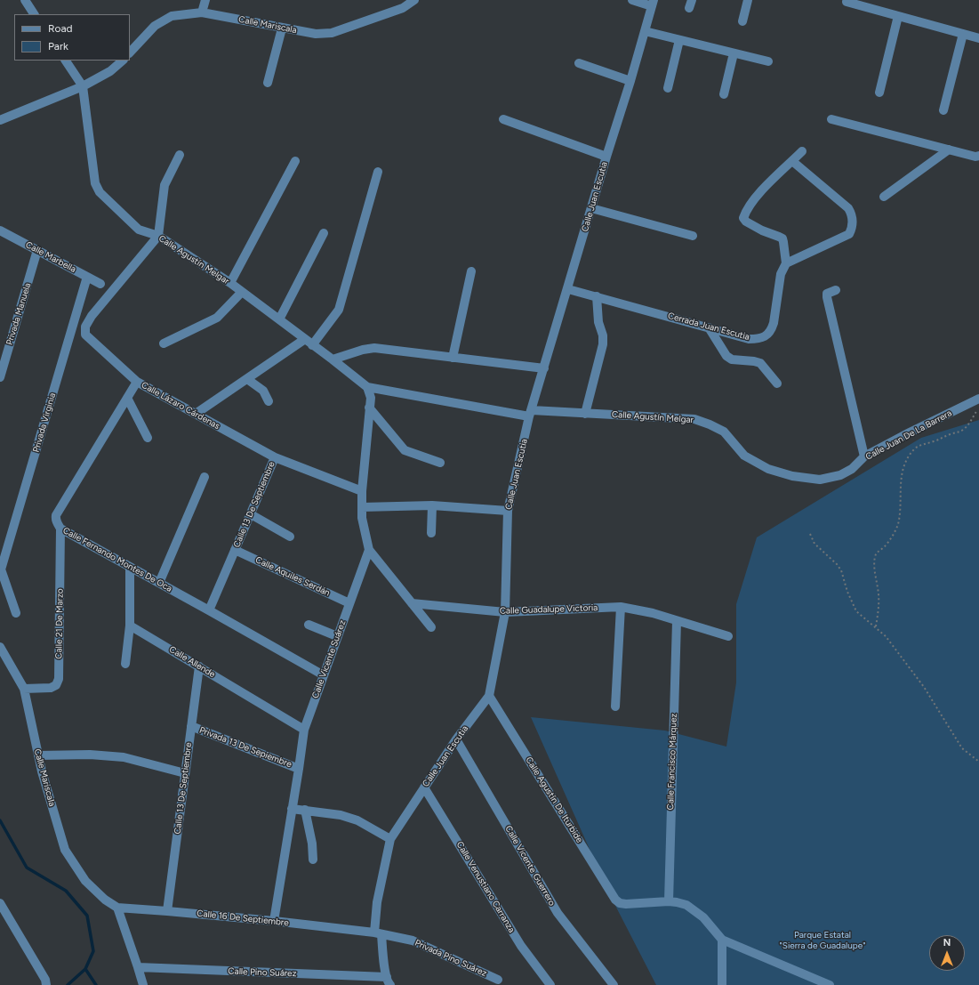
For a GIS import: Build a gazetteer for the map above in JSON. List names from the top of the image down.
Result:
{
  "streets": {
    "street": [
      "Calle Mariscala",
      "Calle Juan Escutia",
      "Calle Marbella",
      "Calle Agustín Melgar",
      "Privada Manuela",
      "Cerrada Juan Escutia",
      "Calle Lázaro Cárdenas",
      "Privada Virginia",
      "Calle Juan De La Barrera",
      "Calle 13 De Septiembre",
      "Calle Fernando Montes De Oca",
      "Calle Aquiles Serdán",
      "Calle Guadalupe Victoria",
      "Calle 21 De Marzo",
      "Calle Vicente Suárez",
      "Calle Allende",
      "Privada 13 De Sepiembre",
      "Calle Francisco Márquez",
      "Calle Agustín De Iturbide",
      "Calle Vicente Guerrero",
      "Calle Venustiano Carranza",
      "Calle 16 De Septiembre",
      "Privada Pino Suárez",
      "Calle Pino Suárez"
    ]
  },
  "crossings": [
    ["Calle Mariscala", "Calle 21 De Marzo"],
    ["Calle Mariscala", "Calle 16 De Septiembre"],
    ["Calle Juan Escutia", "Calle Agustín Melgar"],
    ["Calle Juan Escutia", "Cerrada Juan Escutia"],
    ["Calle Juan Escutia", "Calle Guadalupe Victoria"],
    ["Calle Juan Escutia", "Calle Agustín De Iturbide"],
    ["Calle Juan Escutia", "Calle Vicente Guerrero"],
    ["Calle Juan Escutia", "Calle Venustiano Carranza"],
    ["Calle Juan Escutia", "Calle 16 De Septiembre"],
    ["Calle Juan Escutia", "Privada Pino Suárez"],
    ["Calle Juan Escutia", "Calle Pino Suárez"],
    ["Calle Marbella", "Privada Manuela"],
    ["Calle Marbella", "Privada Virginia"],
    ["Calle Agustín Melgar", "Calle Lázaro Cárdenas"],
    ["Calle Agustín Melgar", "Calle Juan De La Barrera"],
    ["Calle Lázaro Cárdenas", "Calle 13 De Septiembre"],
    ["Calle Lázaro Cárdenas", "Calle Fernando Montes De Oca"],
    ["Calle 13 De Septiembre", "Calle Fernando Montes De Oca"],
    ["Calle 13 De Septiembre", "Calle Aquiles Serdán"],
    ["Calle 13 De Septiembre", "Calle Allende"],
    ["Calle 13 De Septiembre", "Privada 13 De Sepiembre"],
    ["Calle 13 De Septiembre", "Calle 16 De Septiembre"],
    ["Calle Fernando Montes De Oca", "Calle 21 De Marzo"],
    ["Calle Fernando Montes De Oca", "Calle Vicente Suárez"],
    ["Calle Aquiles Serdán", "Calle Vicente Suárez"],
    ["Calle Guadalupe Victoria", "Calle Francisco Márquez"],
    ["Calle Vicente Suárez", "Calle Allende"],
    ["Calle Vicente Suárez", "Privada 13 De Sepiembre"],
    ["Calle Vicente Suárez", "Calle 16 De Septiembre"],
    ["Calle Francisco Márquez", "Calle Agustín De Iturbide"],
    ["Calle 16 De Septiembre", "Privada Pino Suárez"],
    ["Calle 16 De Septiembre", "Calle Pino Suárez"],
    ["Privada Pino Suárez", "Calle Pino Suárez"]
  ],
  "parks": ["Parque Estatal \"Sierra de Guadalupe\""],
  "legend": ["Road", "Park"],
  "north": "top"
}
